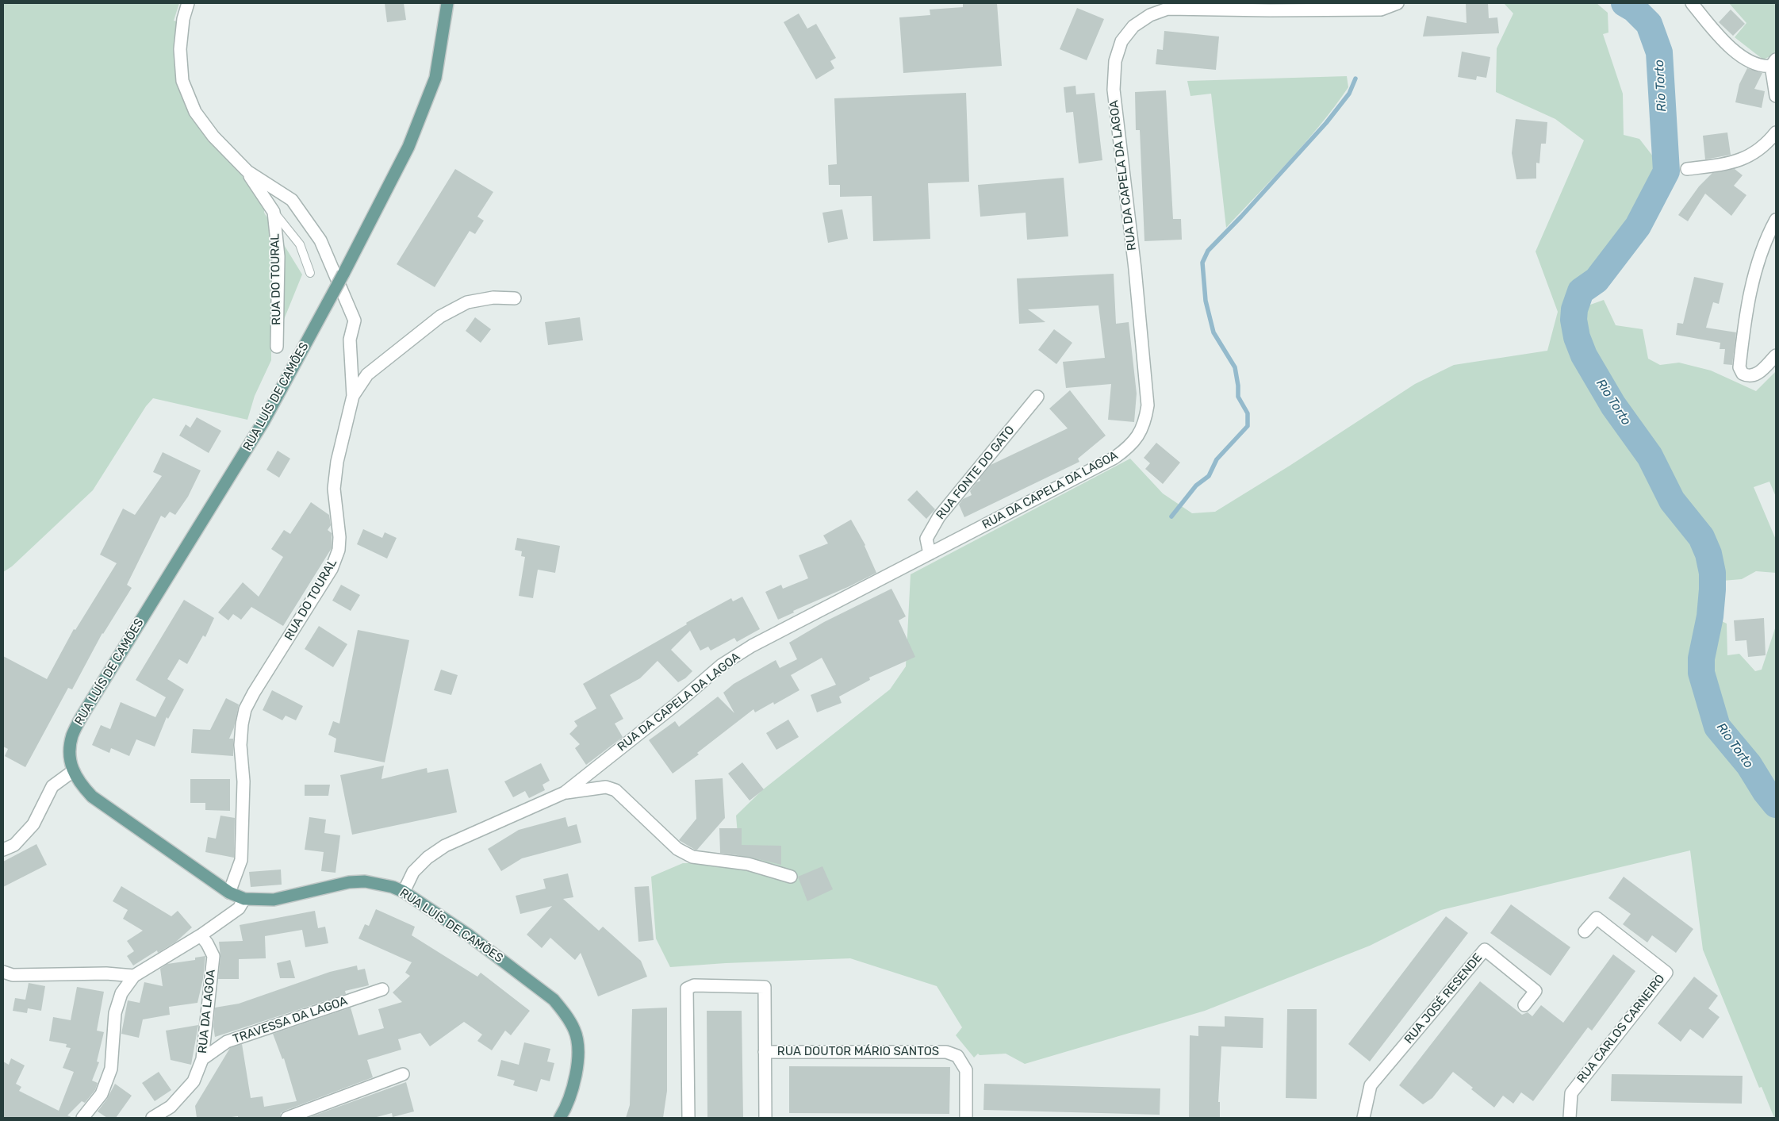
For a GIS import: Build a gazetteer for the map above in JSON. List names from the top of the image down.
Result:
{
  "streets": {
    "main road": ["RUA LUÍS DE CAMÕES"],
    "street": [
      "RUA DA CAPELA DA LAGOA",
      "RUA DO TOURAL",
      "RUA FONTE DO GATO",
      "RUA JOSÉ RESENDE",
      "RUA DA LAGOA",
      "TRAVESSA DA LAGOA",
      "RUA CARLOS CARNEIRO",
      "RUA DOUTOR MÁRIO SANTOS"
    ]
  },
  "crossings": [
    ["RUA DA CAPELA DA LAGOA", "RUA LUÍS DE CAMÕES"],
    ["RUA DA CAPELA DA LAGOA", "RUA FONTE DO GATO"],
    ["RUA DO TOURAL", "RUA LUÍS DE CAMÕES"],
    ["RUA DA LAGOA", "TRAVESSA DA LAGOA"]
  ],
  "water": ["Rio Torto"]
}
